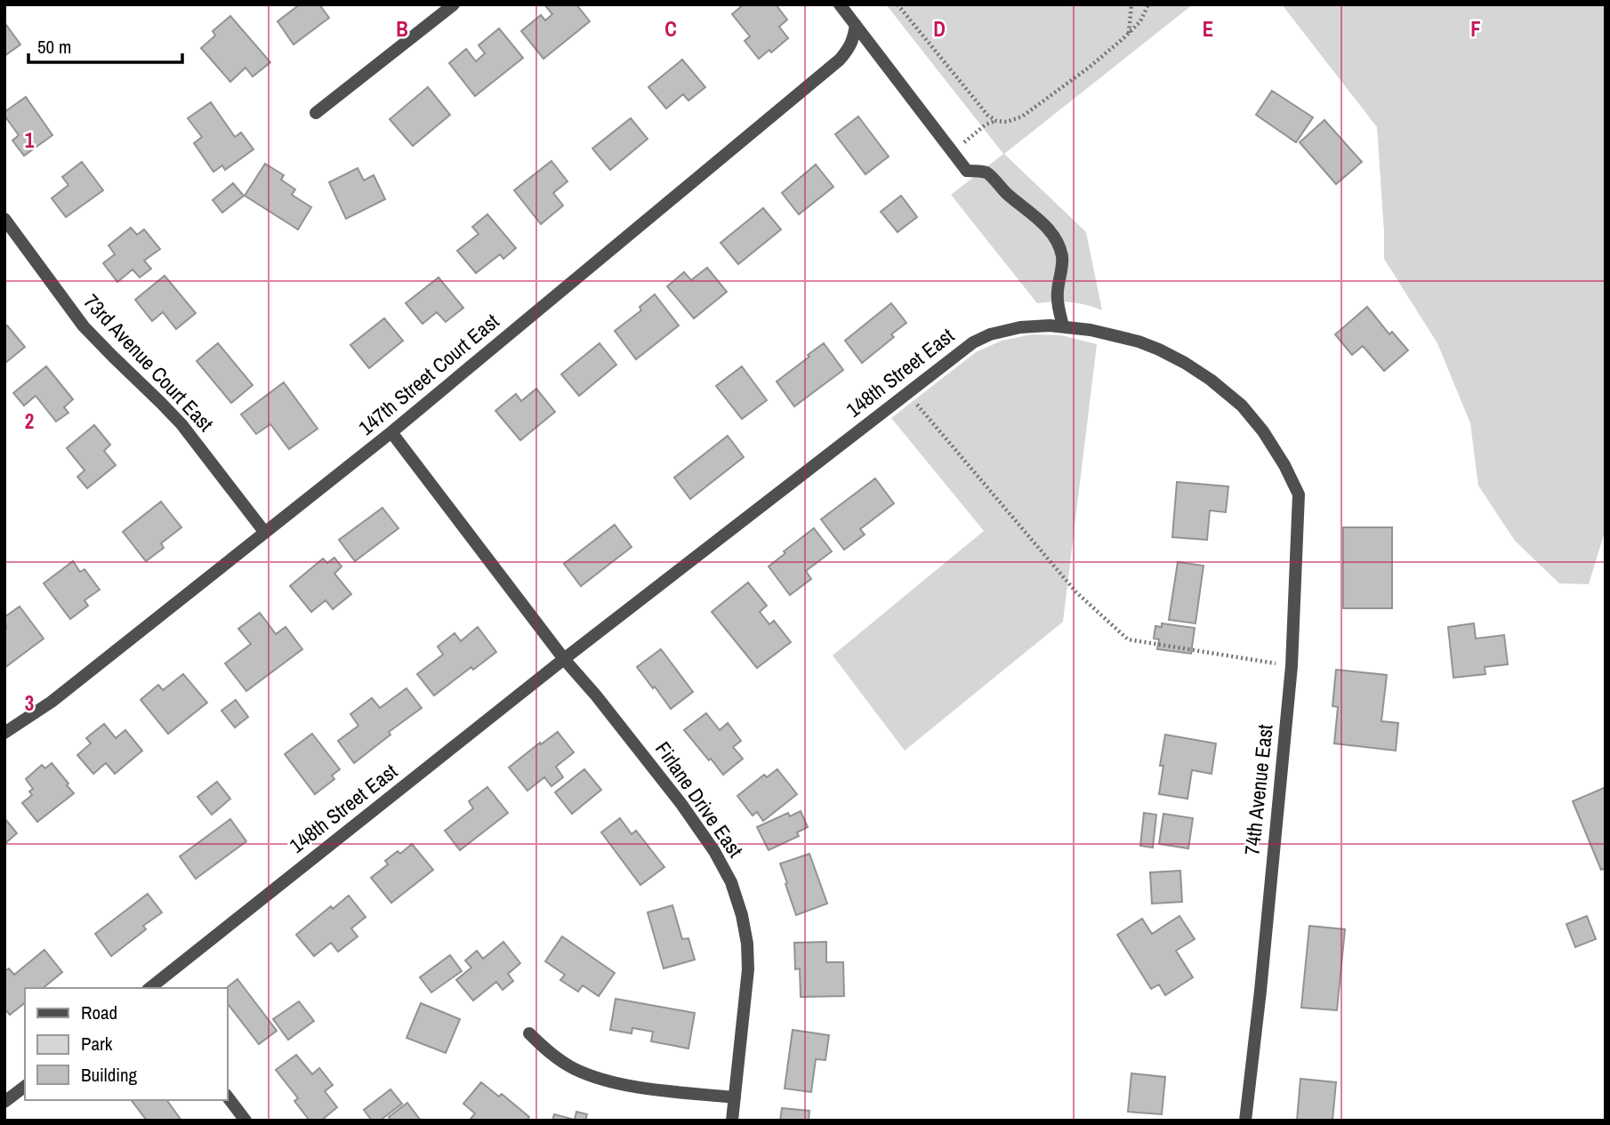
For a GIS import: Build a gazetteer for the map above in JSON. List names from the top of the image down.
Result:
{
  "streets": {
    "street": [
      "73rd Avenue Court East",
      "148th Street East",
      "147th Street Court East",
      "74th Avenue East",
      "Firlane Drive East"
    ]
  },
  "crossings": [
    ["73rd Avenue Court East", "147th Street Court East"],
    ["148th Street East", "74th Avenue East"],
    ["148th Street East", "Firlane Drive East"]
  ],
  "legend": ["Road", "Park", "Building"],
  "scale_bar": "50 m",
  "grid": {
    "columns": [
      "B",
      "C",
      "D",
      "E",
      "F"
    ],
    "rows": ["1", "2", "3"]
  }
}
